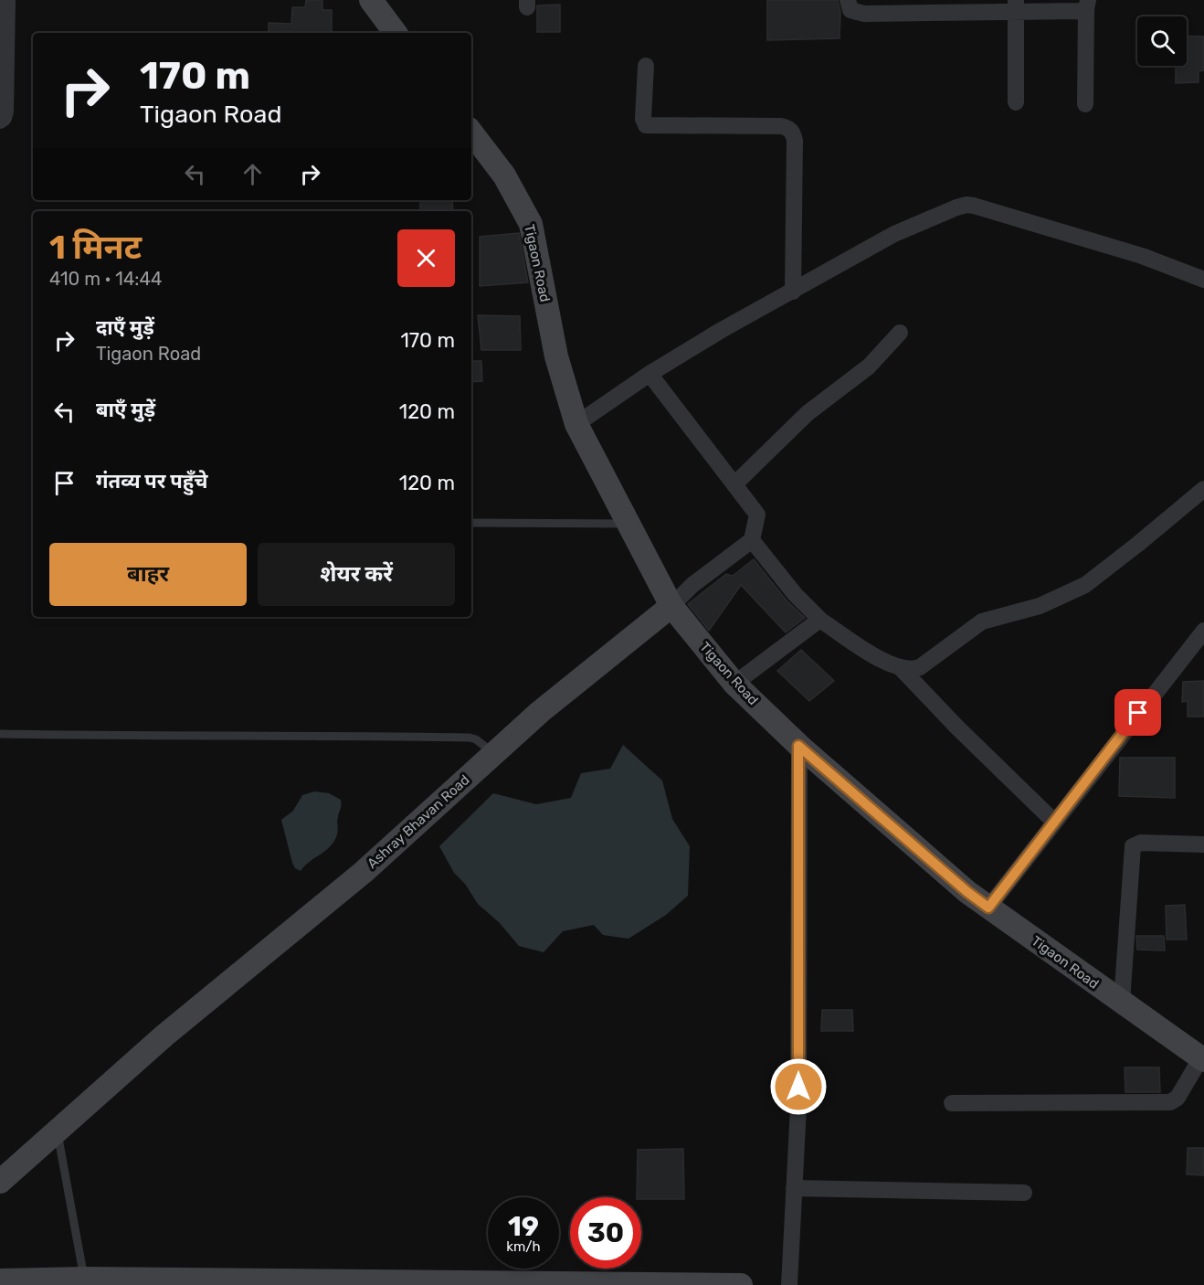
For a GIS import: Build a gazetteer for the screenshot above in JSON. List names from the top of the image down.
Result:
{
  "streets": {
    "street": ["Tigaon Road", "Ashray Bhavan Road"]
  },
  "crossings": [
    ["Tigaon Road", "Ashray Bhavan Road"]
  ],
  "page": {
    "turn": ["170 m", "Tigaon Road"],
    "heading": ["1 मिनट", "410 m · 14:44"],
    "list": [
      {
        "name": "दाएँ मुड़ें",
        "note": "Tigaon Road",
        "value": "170 m"
      },
      {
        "name": "बाएँ मुड़ें",
        "value": "120 m"
      },
      {
        "name": "गंतव्य पर पहुँचे",
        "value": "120 m"
      }
    ],
    "buttons": ["बाहर", "शेयर करें"],
    "speed": "19 km/h",
    "limit": "30"
  }
}
